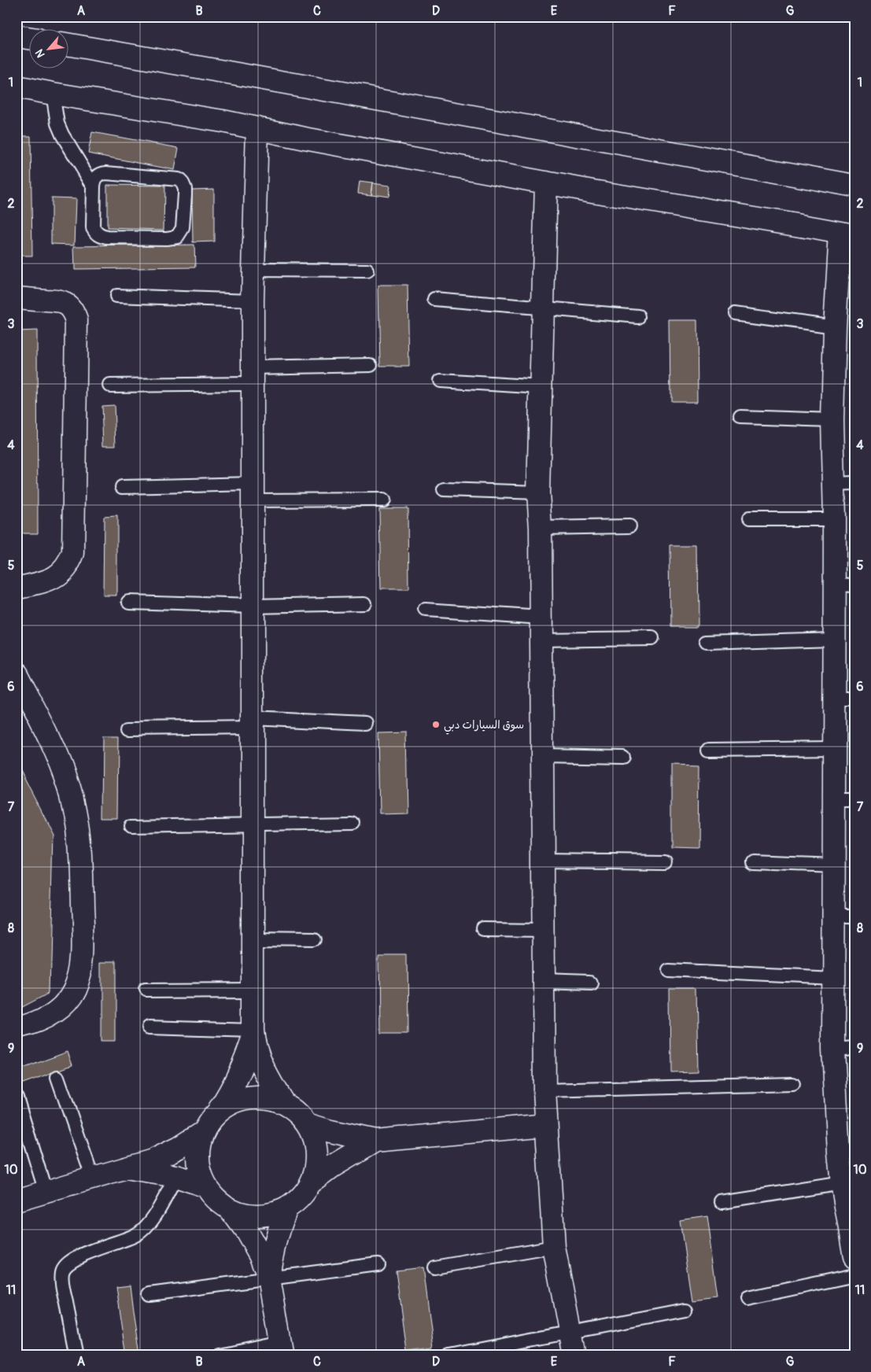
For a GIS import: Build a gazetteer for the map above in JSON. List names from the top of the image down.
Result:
{
  "places": ["سوق السيارات دبي"],
  "north": "bottom left",
  "grid": {
    "columns": [
      "A",
      "B",
      "C",
      "D",
      "E",
      "F",
      "G"
    ],
    "rows": [
      "1",
      "2",
      "3",
      "4",
      "5",
      "6",
      "7",
      "8",
      "9",
      "10",
      "11"
    ]
  }
}
